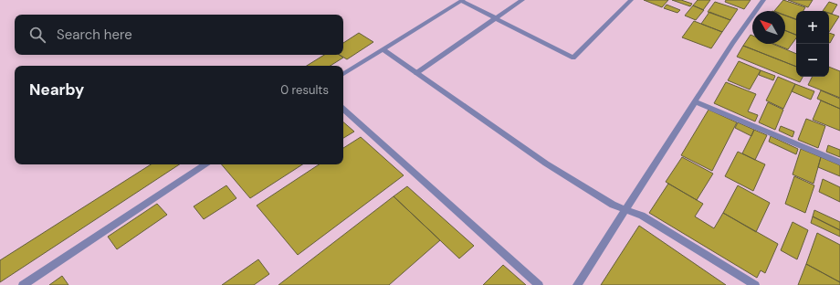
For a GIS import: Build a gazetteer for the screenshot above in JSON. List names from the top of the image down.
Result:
{
  "north": "top left",
  "page": {
    "map_buttons": ["+", "−"],
    "search": "Search here",
    "heading": ["Nearby", "0 results"]
  }
}
